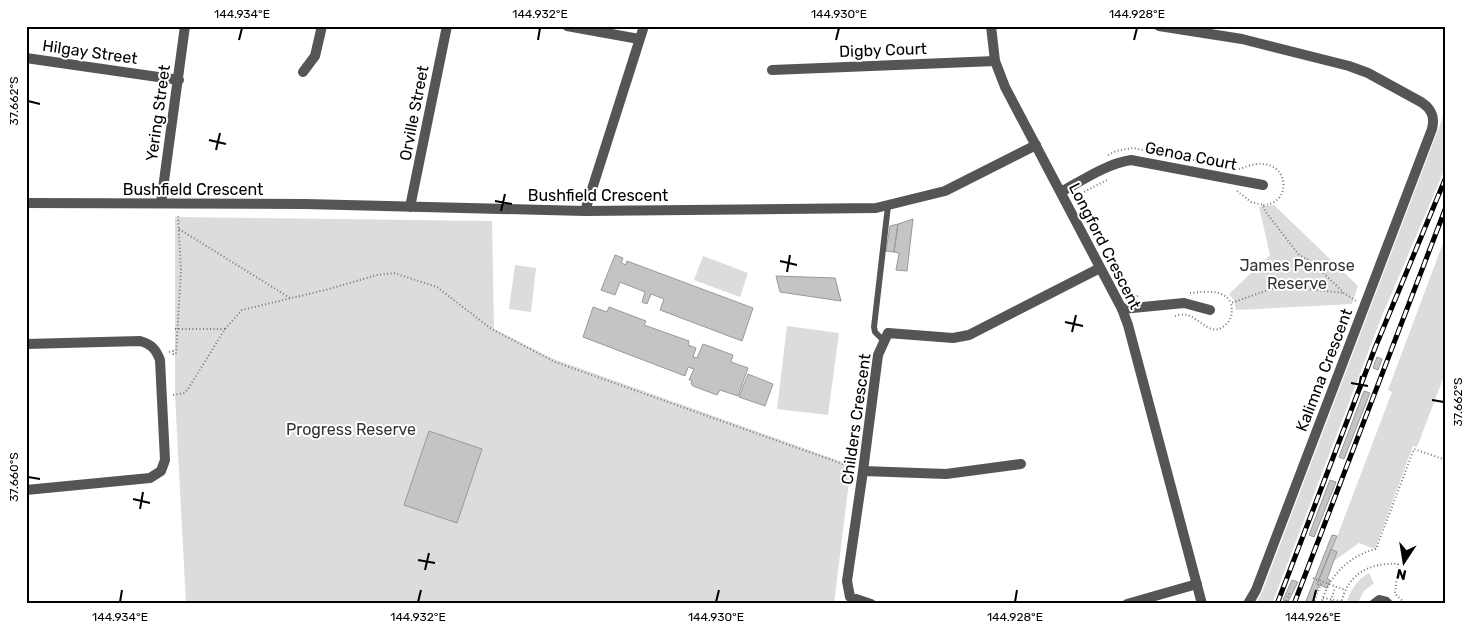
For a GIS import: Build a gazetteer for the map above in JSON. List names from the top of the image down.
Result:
{
  "streets": {
    "street": [
      "Digby Court",
      "Hilgay Street",
      "Yering Street",
      "Orville Street",
      "Genoa Court",
      "Bushfield Crescent",
      "Longford Crescent",
      "Kalimna Crescent",
      "Childers Crescent"
    ]
  },
  "crossings": [
    ["Digby Court", "Longford Crescent"],
    ["Hilgay Street", "Yering Street"],
    ["Yering Street", "Bushfield Crescent"],
    ["Orville Street", "Bushfield Crescent"],
    ["Genoa Court", "Longford Crescent"],
    ["Bushfield Crescent", "Longford Crescent"],
    ["Longford Crescent", "Childers Crescent"]
  ],
  "parks": ["James Penrose Reserve", "Progress Reserve"],
  "north": "bottom",
  "coordinates": [
    "144.934°E",
    "144.932°E",
    "144.930°E",
    "144.928°E",
    "37.662°S",
    "37.660°S",
    "144.926°E"
  ]
}
